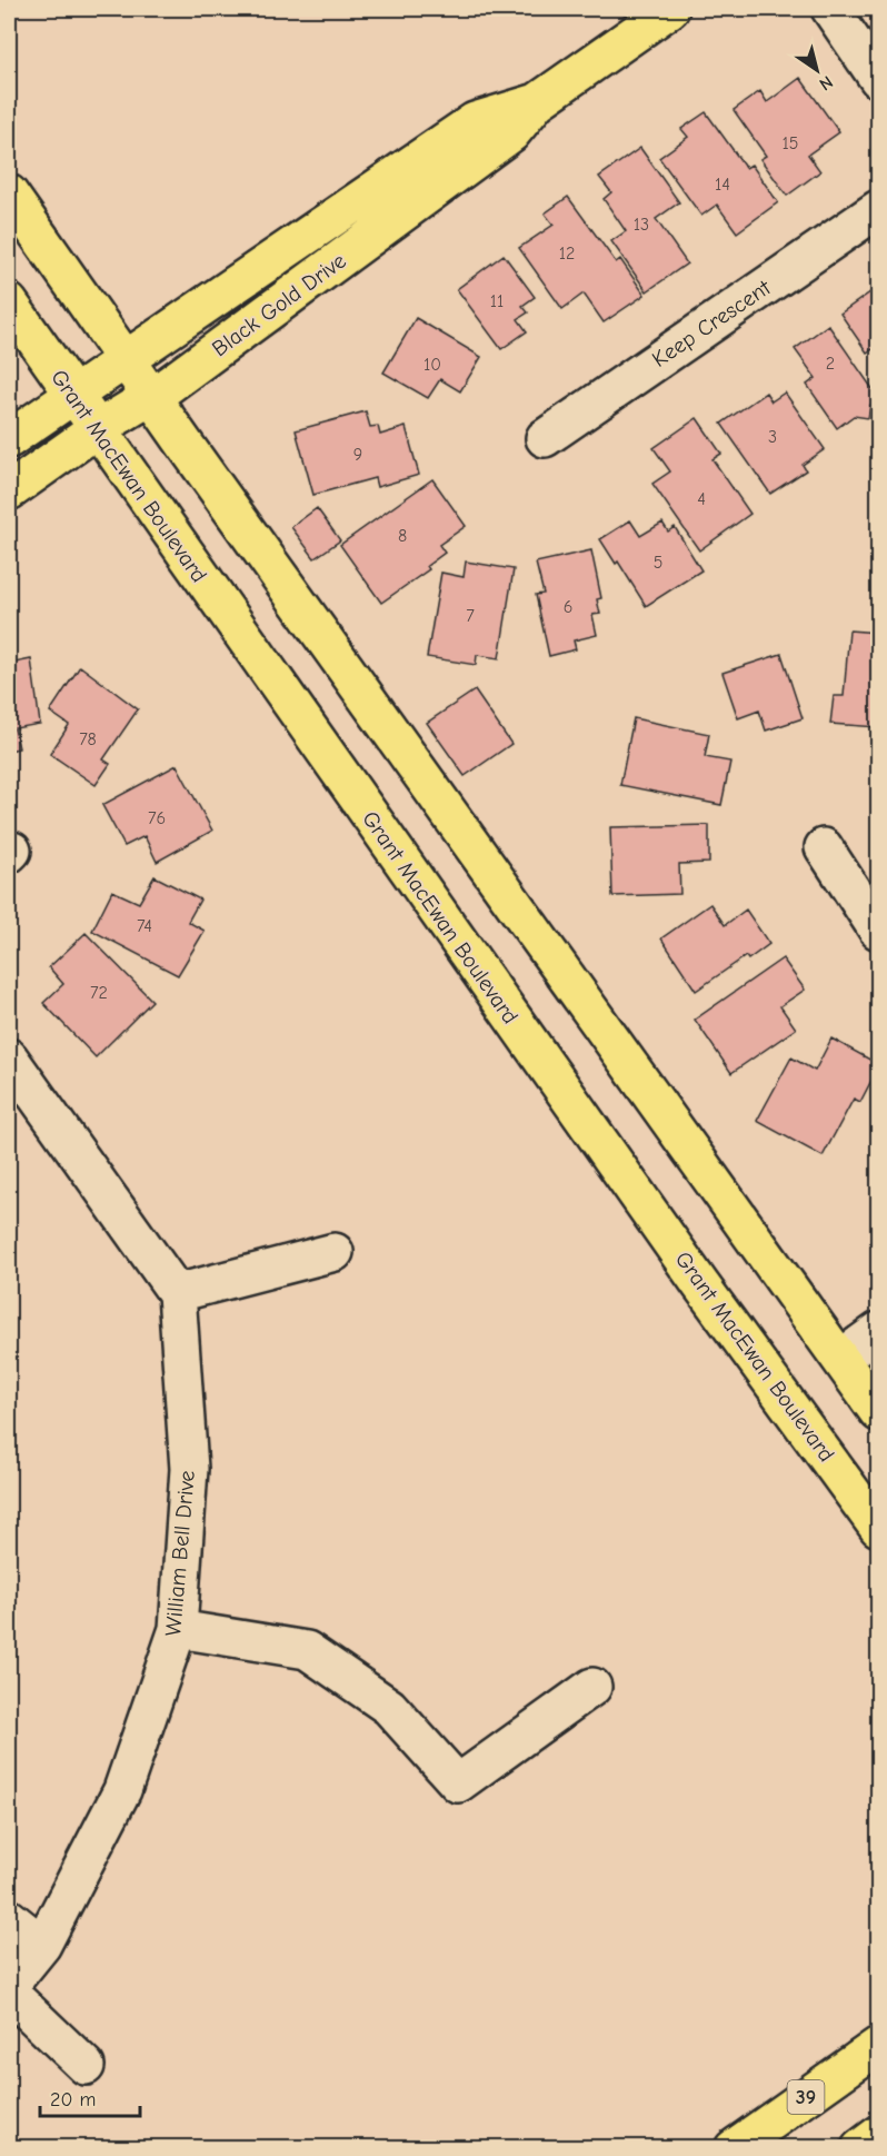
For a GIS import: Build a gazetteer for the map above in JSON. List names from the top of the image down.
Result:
{
  "streets": {
    "main road": ["Black Gold Drive", "Grant MacEwan Boulevard", "39"],
    "street": ["Keep Crescent", "William Bell Drive"]
  },
  "crossings": [
    ["Black Gold Drive", "Grant MacEwan Boulevard"]
  ],
  "house_numbers": [
    "15",
    "14",
    "13",
    "12",
    "11",
    "2",
    "10",
    "3",
    "9",
    "4",
    "8",
    "5",
    "6",
    "7",
    "78",
    "76",
    "74",
    "72"
  ],
  "scale_bar": "20 m",
  "north": "bottom right"
}
